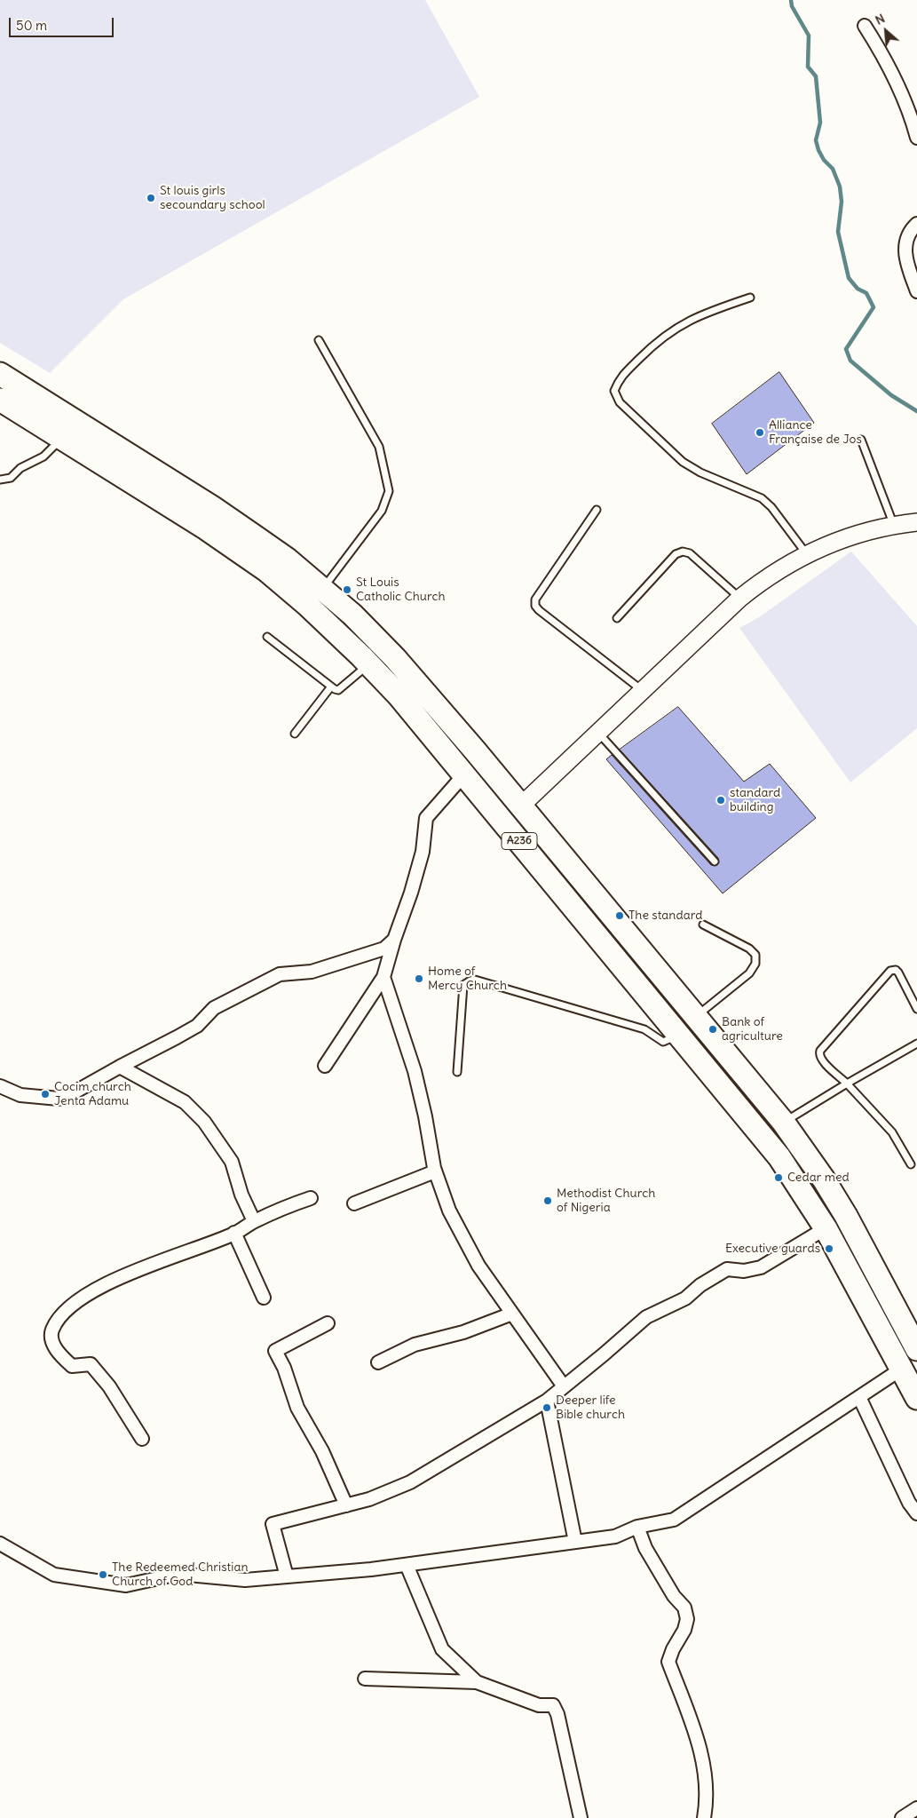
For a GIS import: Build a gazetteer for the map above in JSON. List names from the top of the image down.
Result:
{
  "streets": {
    "highway": ["A236"]
  },
  "places": [
    "St louis girls secoundary school",
    "Alliance Française de Jos",
    "St Louis Catholic Church",
    "standard building",
    "The standard",
    "Home of Mercy Church",
    "Bank of agriculture",
    "Cocim church Jenta Adamu",
    "Cedar med",
    "Methodist Church of Nigeria",
    "Executive guards",
    "Deeper life Bible church",
    "The Redeemed Christian Church of God"
  ],
  "scale_bar": "50 m",
  "north": "top left"
}
